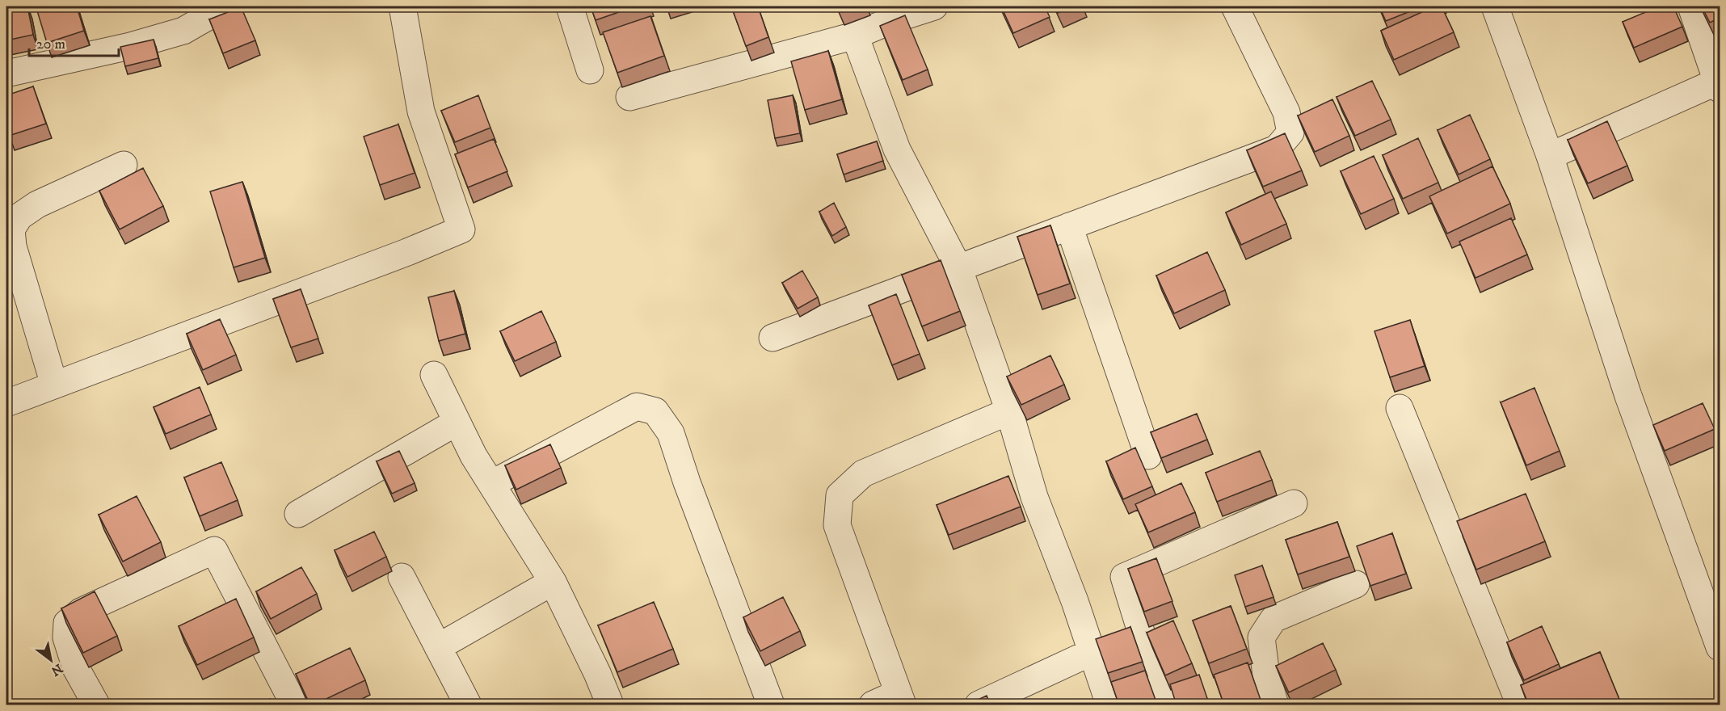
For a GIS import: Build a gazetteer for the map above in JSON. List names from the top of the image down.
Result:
{
  "scale_bar": "20 m",
  "north": "bottom right"
}
